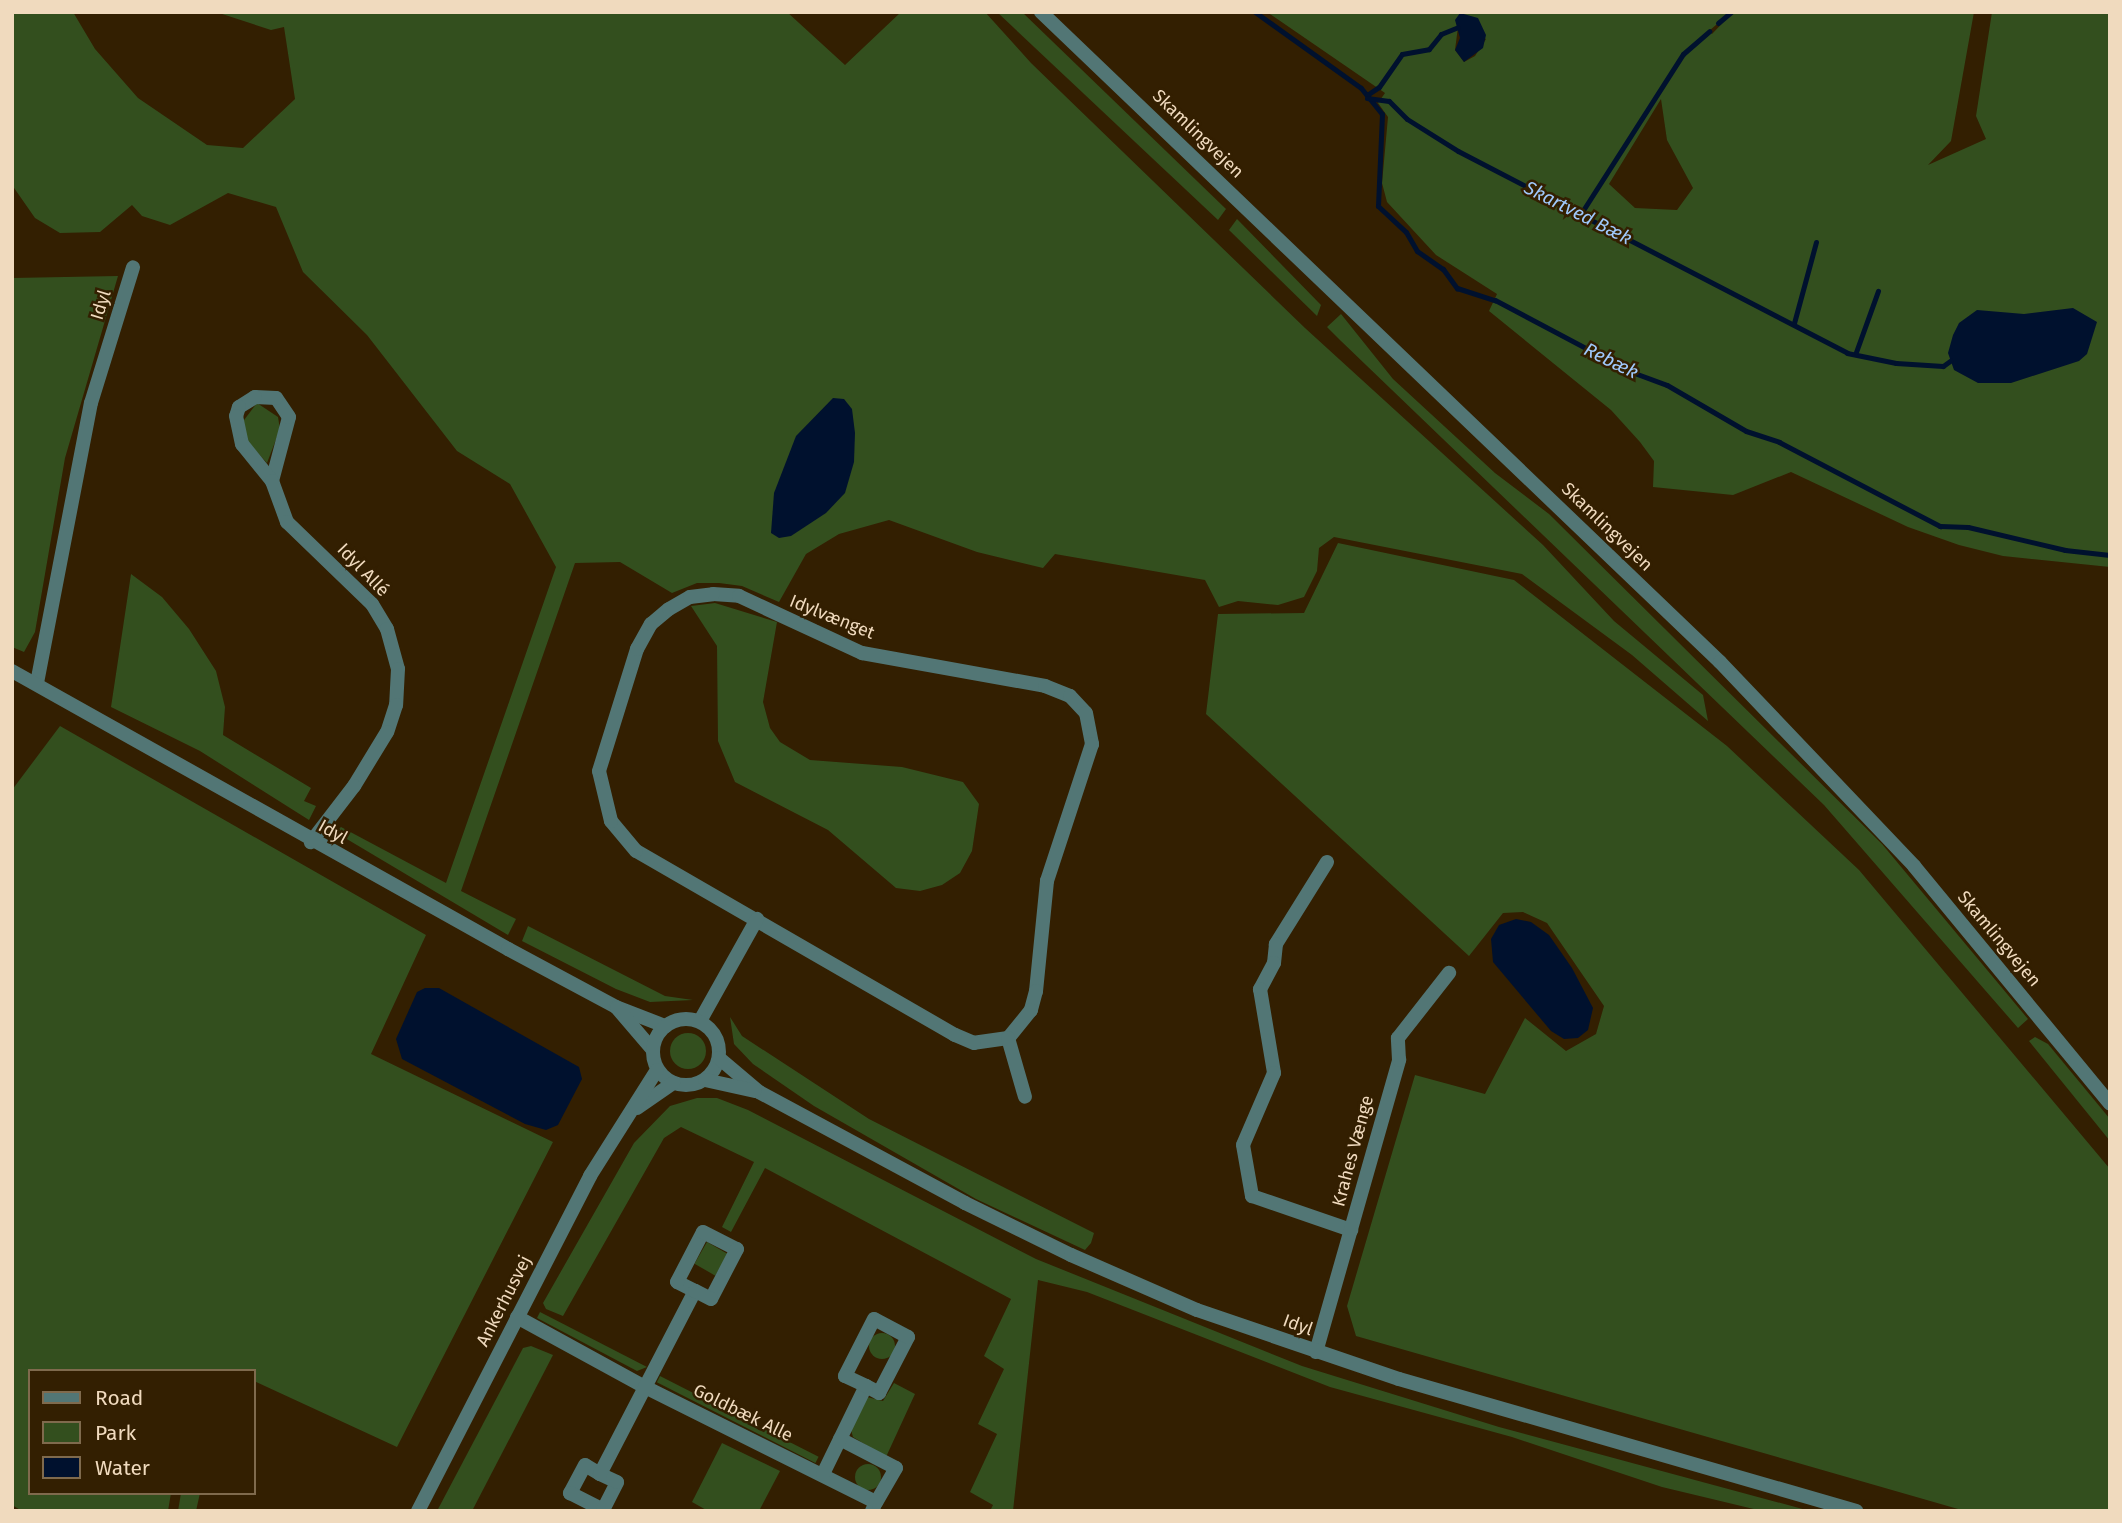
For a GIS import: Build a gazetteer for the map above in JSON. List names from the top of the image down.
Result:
{
  "streets": {
    "street": [
      "Skamlingvejen",
      "Idyl",
      "Idyl Allé",
      "Idylvænget",
      "Krahes Vænge",
      "Ankerhusvej",
      "Goldbæk Alle"
    ]
  },
  "crossings": [
    ["Idyl", "Idyl Allé"],
    ["Idyl", "Krahes Vænge"],
    ["Idyl", "Ankerhusvej"],
    ["Ankerhusvej", "Goldbæk Alle"]
  ],
  "water": ["Skartved Bæk", "Rebæk"],
  "legend": ["Road", "Park", "Water"]
}
